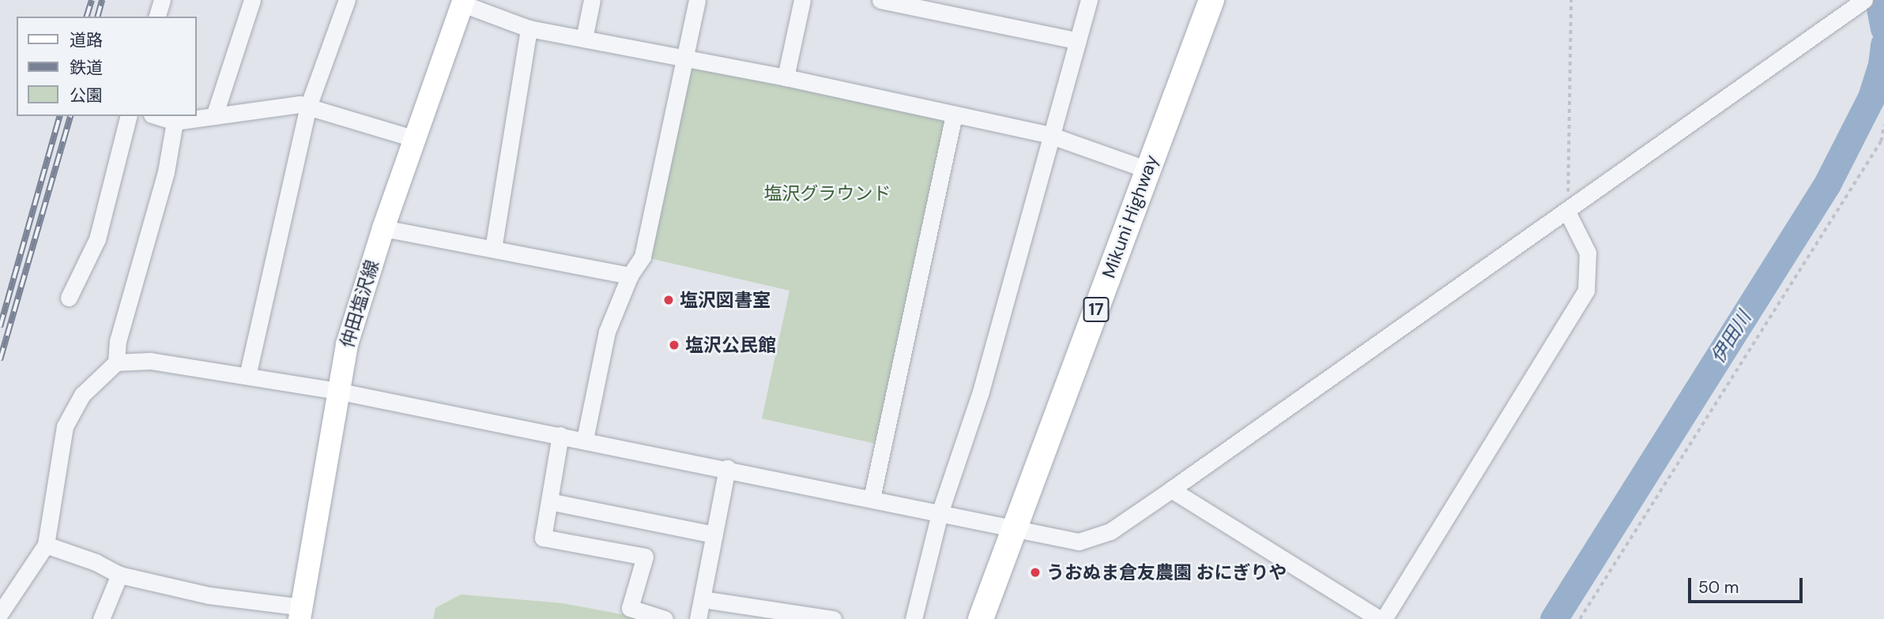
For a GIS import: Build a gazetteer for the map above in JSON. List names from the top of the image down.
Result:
{
  "streets": {
    "highway": ["Mikuni Highway", "17"],
    "main road": ["仲田塩沢線"]
  },
  "water": ["伊田川"],
  "parks": ["塩沢グラウンド"],
  "places": ["塩沢図書室", "塩沢公民館", "うおぬま倉友農園 おにぎりや"],
  "legend": ["道路", "鉄道", "公園"],
  "scale_bar": "50 m"
}
